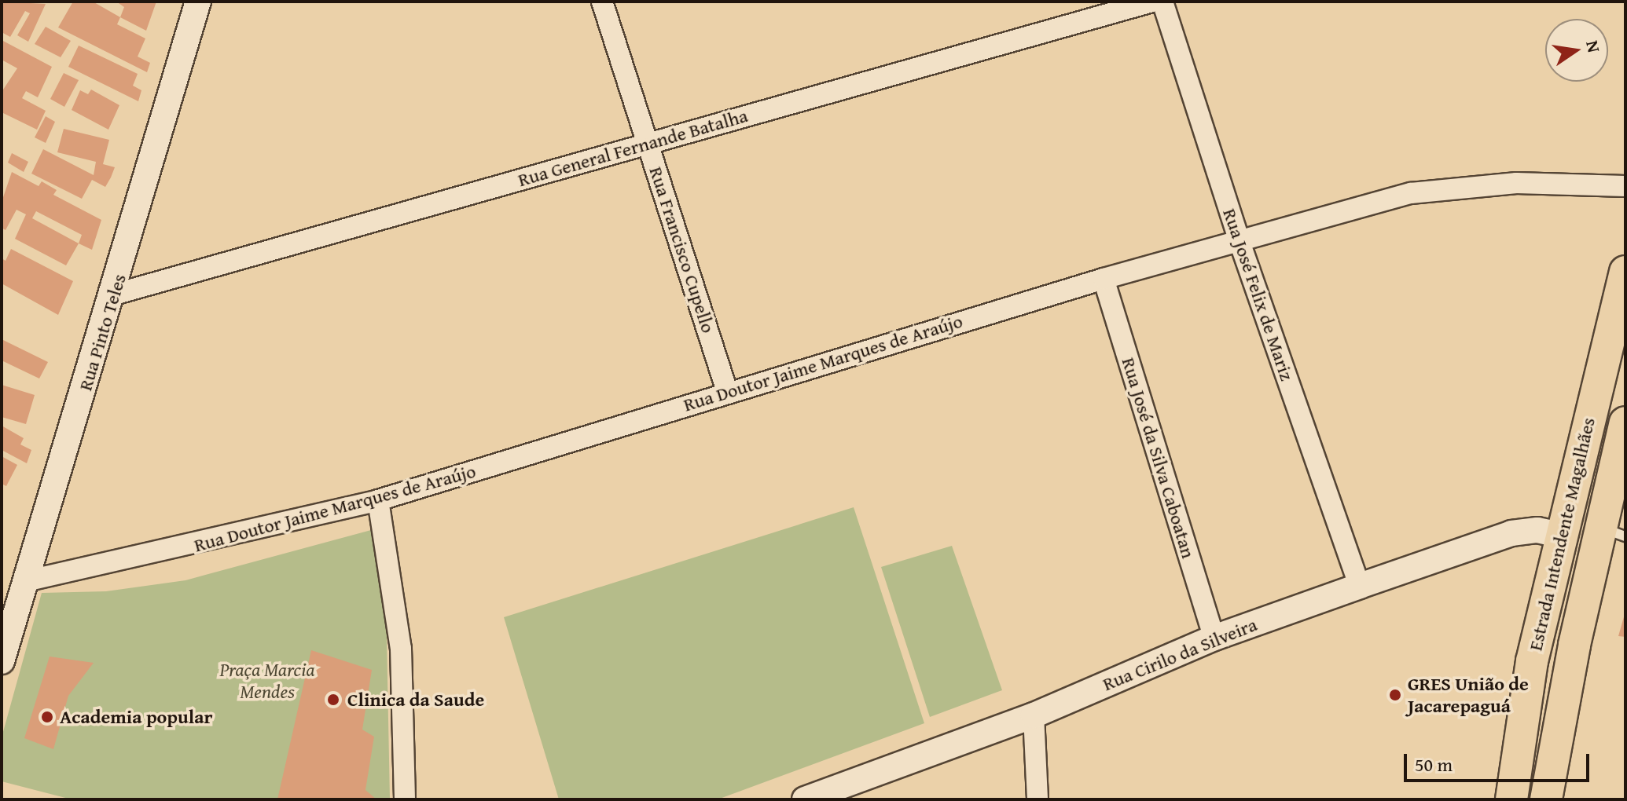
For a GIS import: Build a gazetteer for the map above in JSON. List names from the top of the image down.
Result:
{
  "streets": {
    "main road": ["Estrada Intendente Magalhães"],
    "street": [
      "Rua General Fernande Batalha",
      "Rua Francisco Cupello",
      "Rua José Felix de Mariz",
      "Rua Pinto Teles",
      "Rua Doutor Jaime Marques de Araújo",
      "Rua José da Silva Caboatan",
      "Rua Cirilo da Silveira"
    ]
  },
  "crossings": [
    ["Rua General Fernande Batalha", "Rua Francisco Cupello"],
    ["Rua General Fernande Batalha", "Rua Pinto Teles"],
    ["Rua Francisco Cupello", "Rua Doutor Jaime Marques de Araújo"],
    ["Rua José Felix de Mariz", "Rua Doutor Jaime Marques de Araújo"],
    ["Rua José Felix de Mariz", "Rua Cirilo da Silveira"],
    ["Rua Pinto Teles", "Rua Doutor Jaime Marques de Araújo"],
    ["Rua Doutor Jaime Marques de Araújo", "Rua José da Silva Caboatan"],
    ["Rua José da Silva Caboatan", "Rua Cirilo da Silveira"],
    ["Estrada Intendente Magalhães", "Rua Cirilo da Silveira"]
  ],
  "parks": ["Praça Marcia Mendes"],
  "places": ["GRES União de Jacarepaguá", "Clinica da Saude", "Academia popular"],
  "scale_bar": "50 m",
  "north": "right"
}
